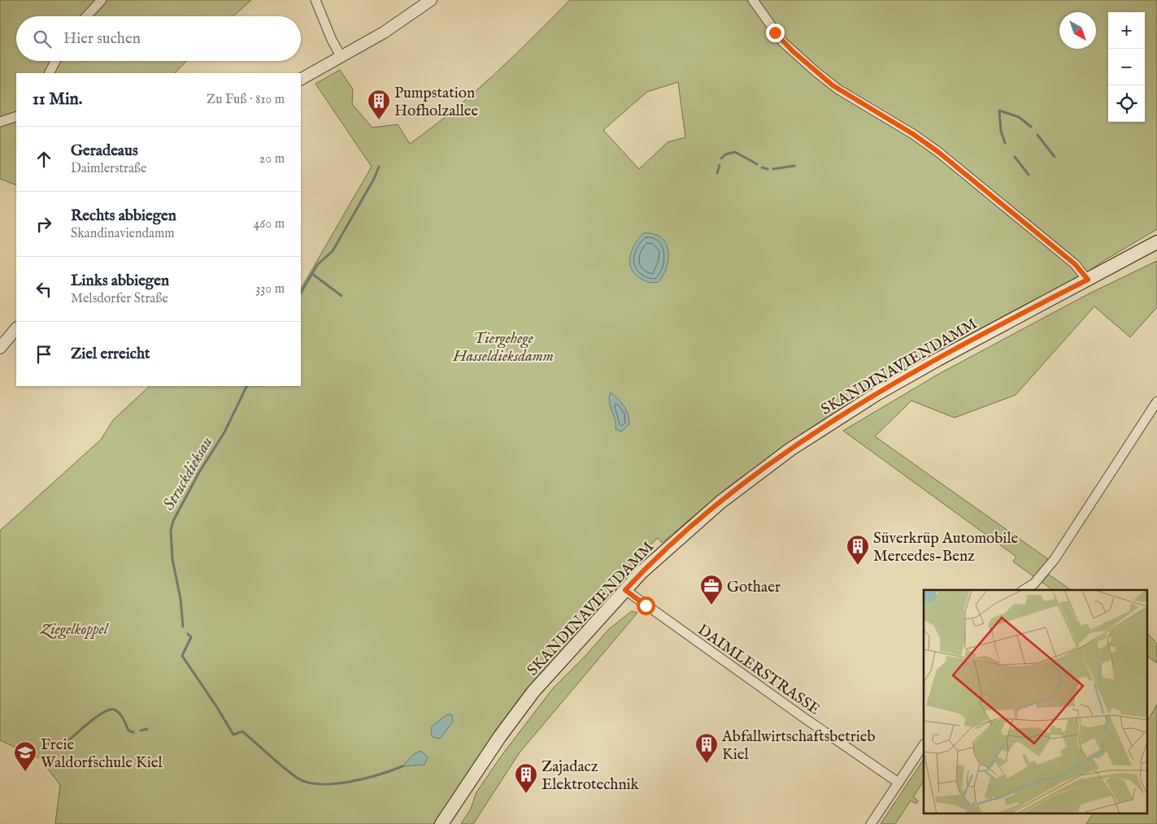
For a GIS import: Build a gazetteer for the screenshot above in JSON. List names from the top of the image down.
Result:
{
  "streets": {
    "main road": ["SKANDINAVIENDAMM"],
    "street": ["DAIMLERSTRASSE"]
  },
  "crossings": [
    ["SKANDINAVIENDAMM", "DAIMLERSTRASSE"]
  ],
  "water": ["Struckdieksau"],
  "parks": ["Tiergehege Hasseldieksdamm", "Ziegelkoppel"],
  "places": {
    "building": [
      "Pumpstation Hofholzallee",
      "Süverkrüp Automobile Mercedes-Benz",
      "Abfallwirtschaftsbetrieb Kiel",
      "Zajadacz Elektrotechnik"
    ],
    "office": ["Gothaer"],
    "school or university": ["Freie Waldorfschule Kiel"]
  },
  "north": "bottom right",
  "page": {
    "map_buttons": ["+", "−"],
    "search": "Hier suchen",
    "heading": ["11 Min.", "Zu Fuß · 810 m"],
    "list": [
      ["Geradeaus", "Daimlerstraße", "20 m"],
      ["Rechts abbiegen", "Skandinaviendamm", "460 m"],
      ["Links abbiegen", "Melsdorfer Straße", "330 m"],
      "Ziel erreicht"
    ]
  }
}
